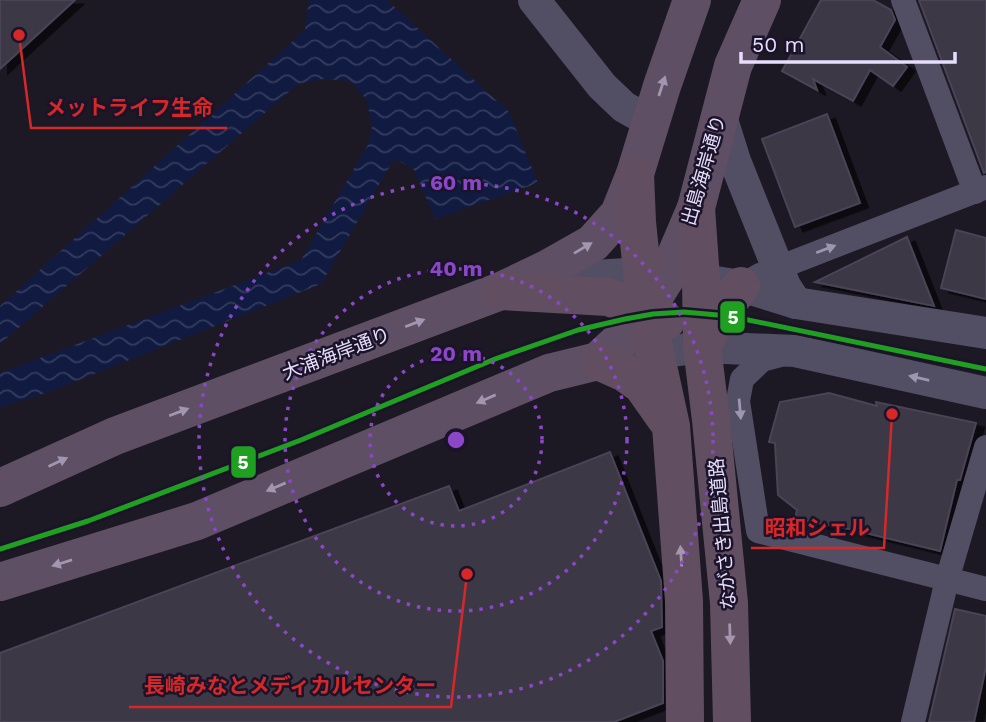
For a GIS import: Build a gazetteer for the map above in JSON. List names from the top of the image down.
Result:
{
  "streets": {
    "highway": ["出島海岸通り", "大浦海岸通り", "ながさき出島道路"]
  },
  "crossings": [
    ["出島海岸通り", "ながさき出島道路"],
    ["大浦海岸通り", "ながさき出島道路"]
  ],
  "places": ["メットライフ生命", "昭和シェル", "長崎みなとメディカルセンター"],
  "lines": ["transit line 5"],
  "scale_bar": "50 m",
  "rings": ["60 m", "40 m", "20 m"]
}
